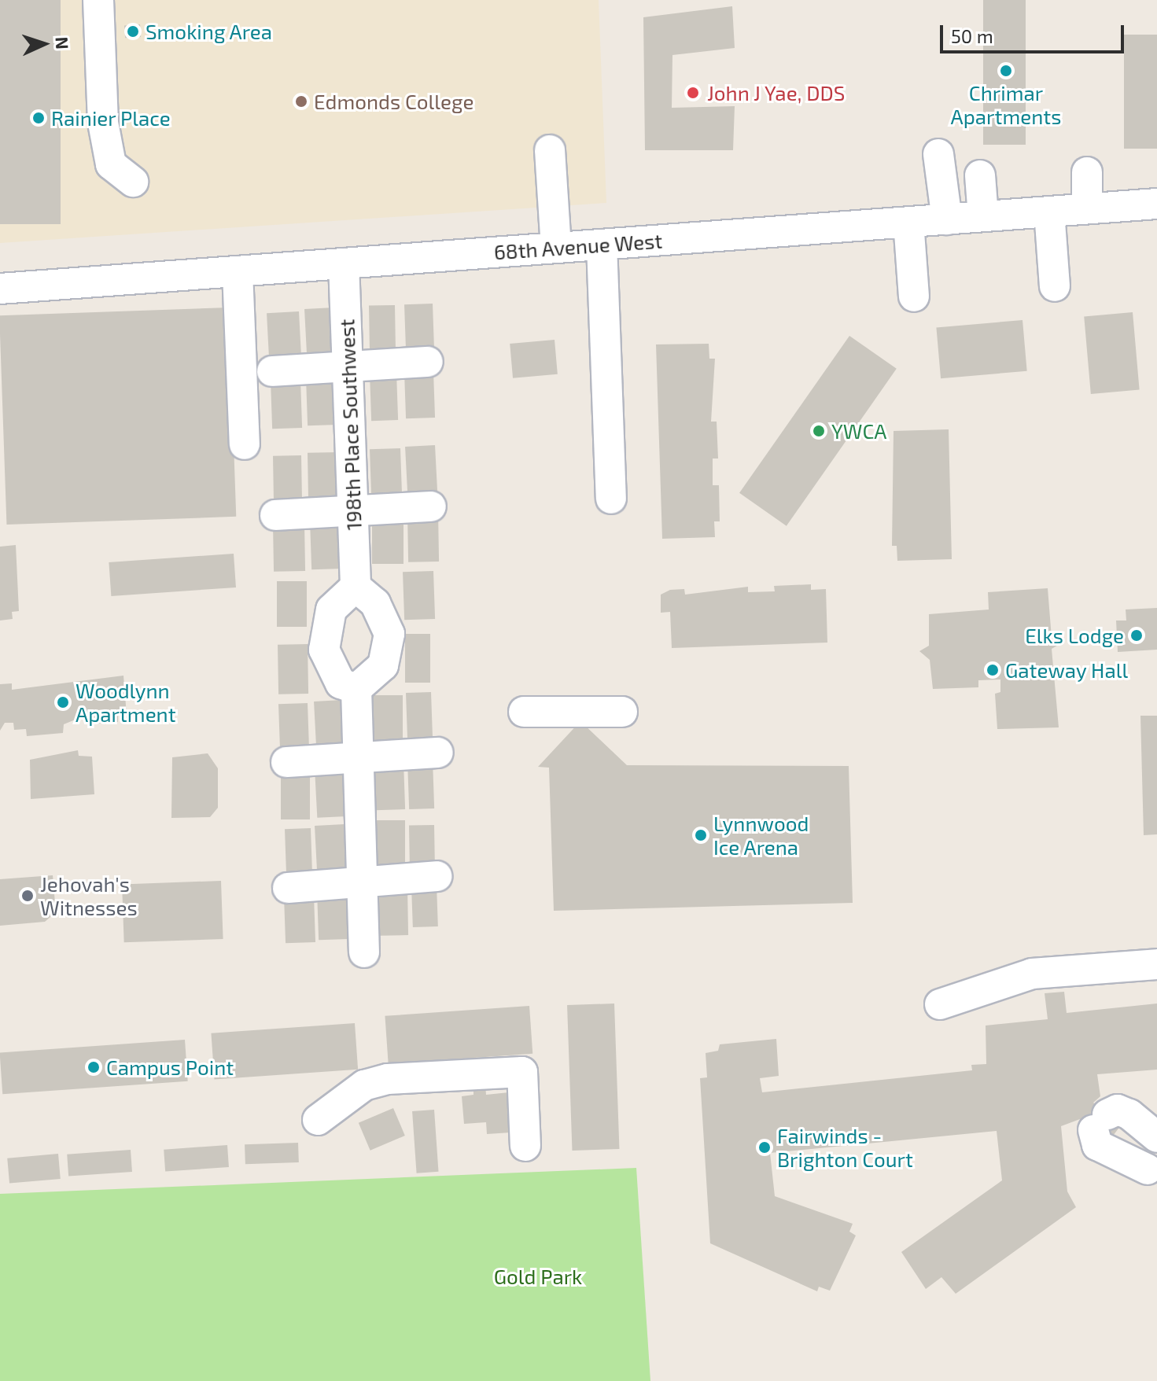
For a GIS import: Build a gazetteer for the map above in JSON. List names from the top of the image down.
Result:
{
  "streets": {
    "street": ["68th Avenue West", "198th Place Southwest"]
  },
  "crossings": [
    ["68th Avenue West", "198th Place Southwest"]
  ],
  "parks": ["Gold Park"],
  "places": [
    "Smoking Area",
    "Chrimar Apartments",
    "John J Yae, DDS",
    "Edmonds College",
    "Rainier Place",
    "YWCA",
    "Elks Lodge",
    "Gateway Hall",
    "Woodlynn Apartment",
    "Lynnwood Ice Arena",
    "Jehovah's Witnesses",
    "Campus Point",
    "Fairwinds - Brighton Court"
  ],
  "scale_bar": "50 m",
  "north": "right"
}
